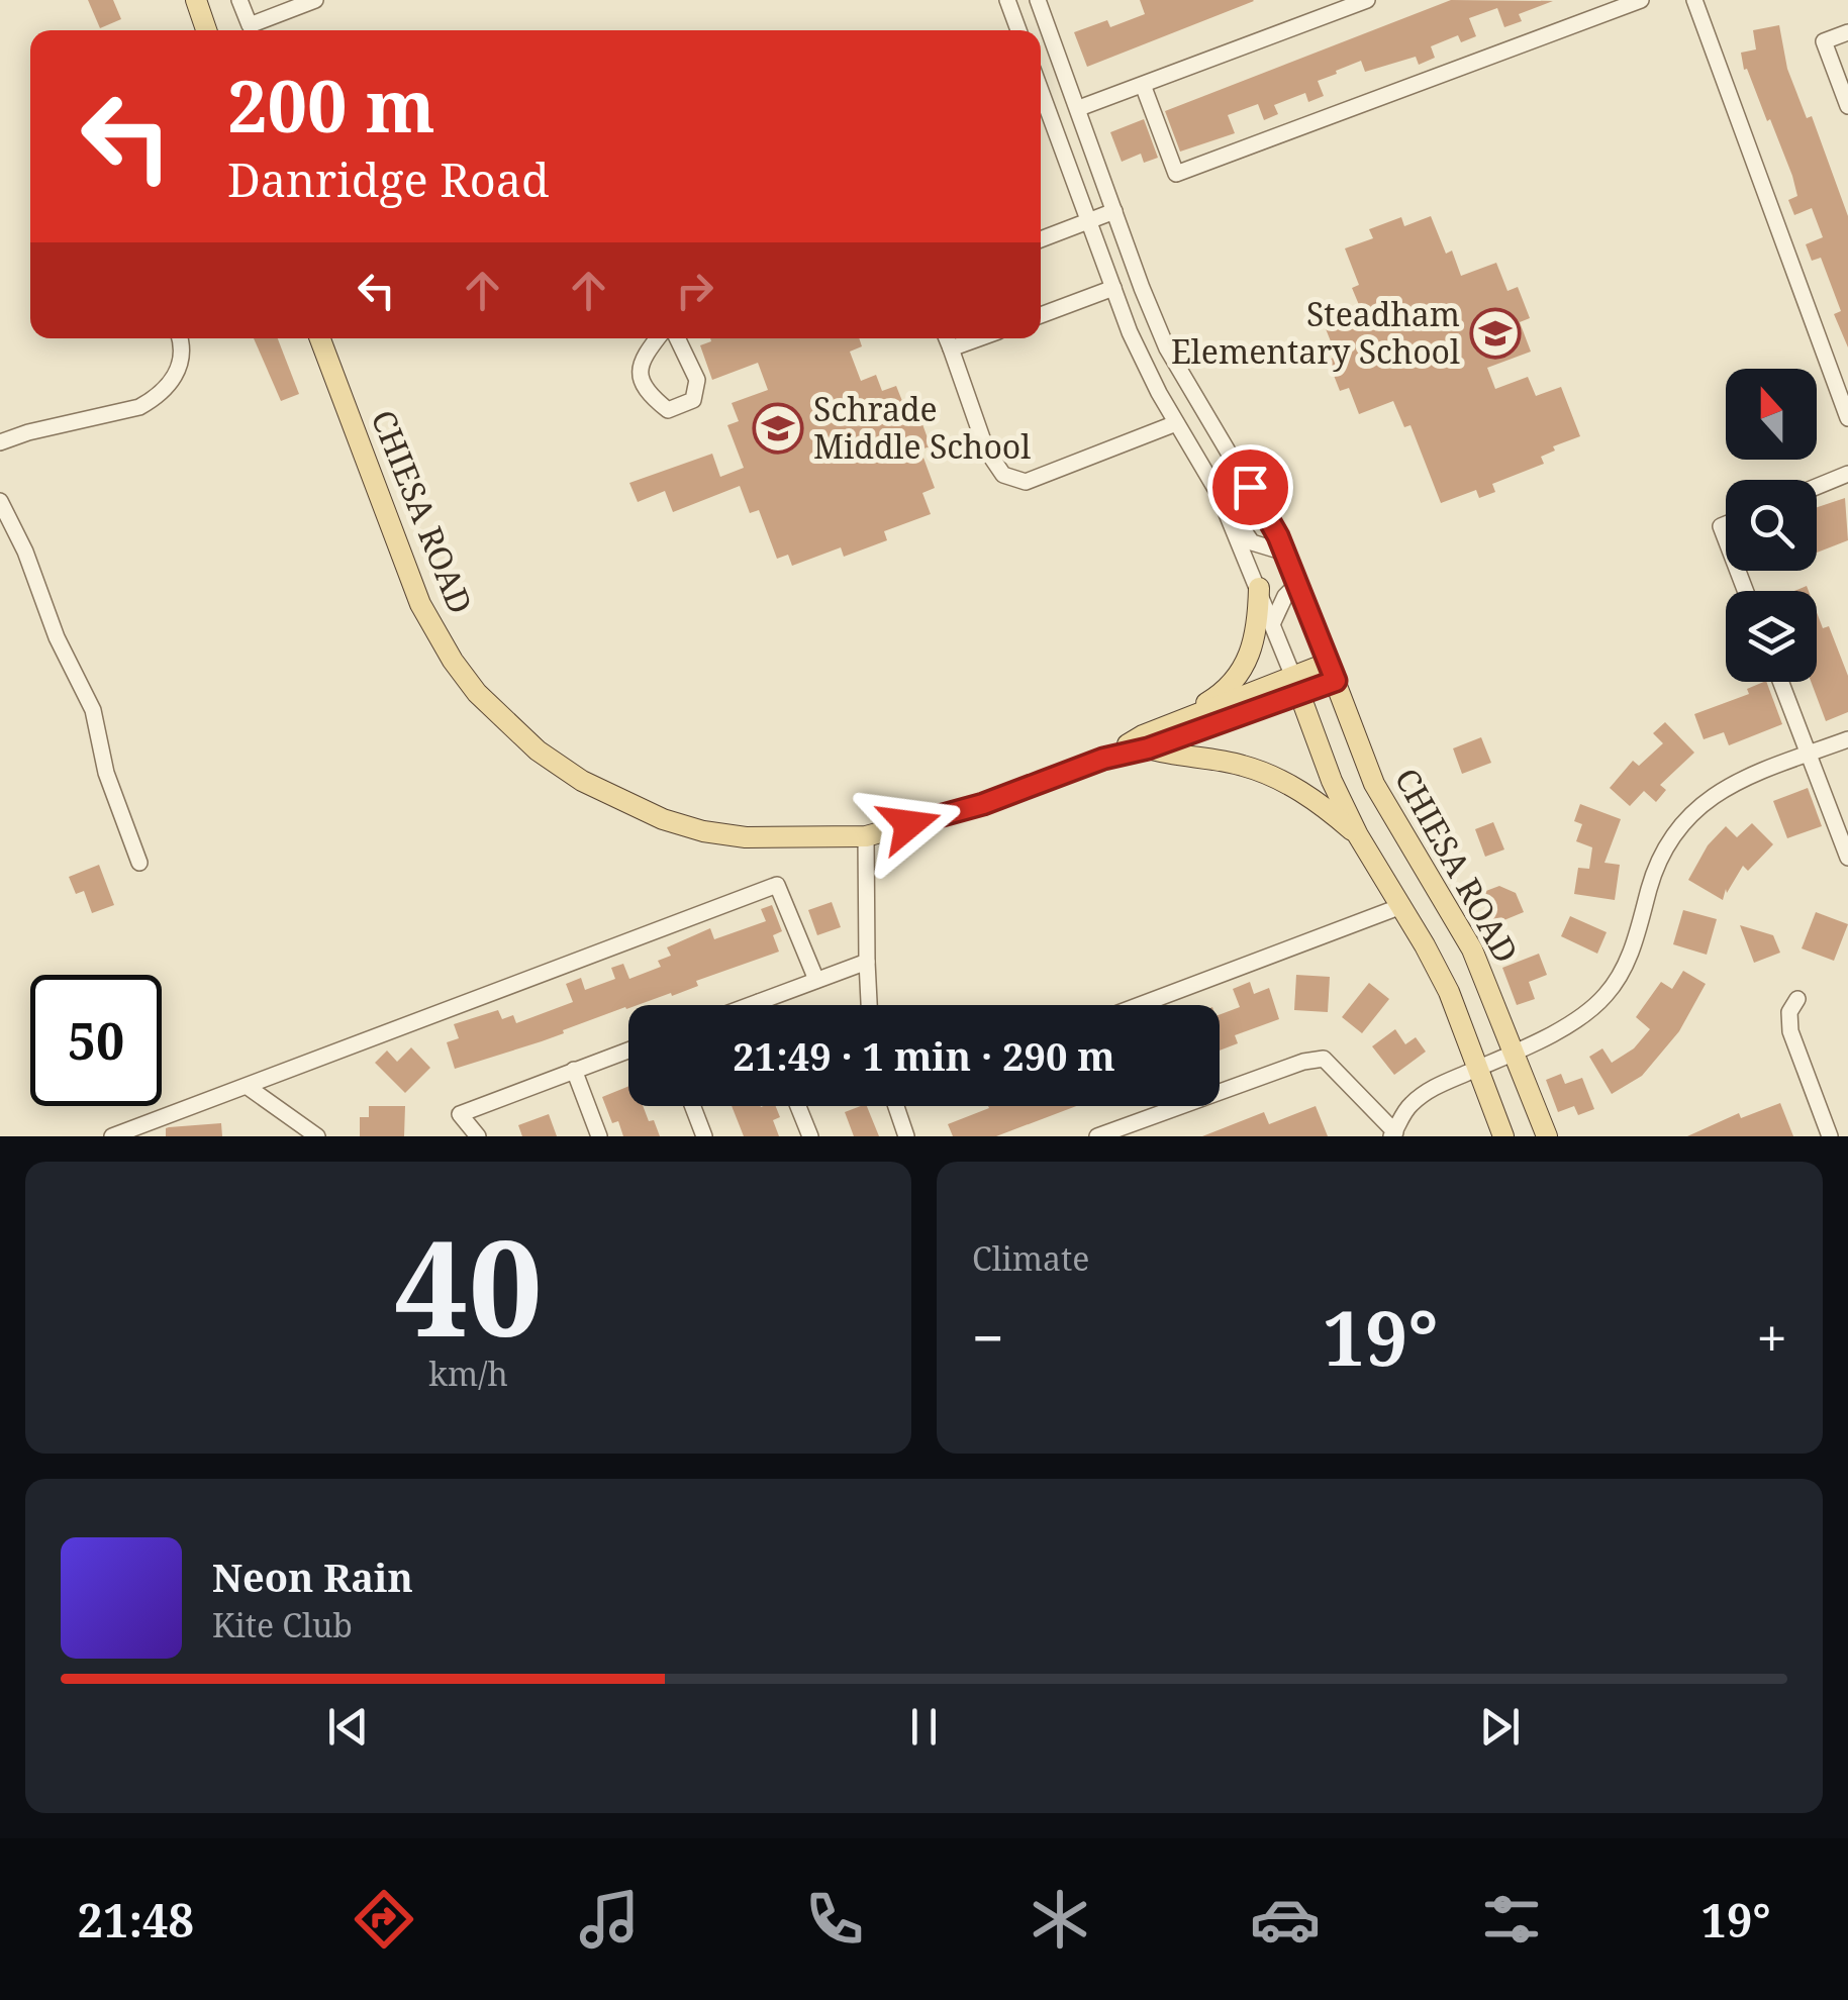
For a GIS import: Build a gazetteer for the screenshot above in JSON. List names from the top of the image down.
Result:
{
  "streets": {
    "main road": ["CHIESA ROAD"]
  },
  "places": {
    "school or university": ["Steadham Elementary School", "Schrade Middle School"]
  },
  "north": "top",
  "page": {
    "turn": ["200 m", "Danridge Road"],
    "limit": "50",
    "trip": "21:49 · 1 min · 290 m",
    "tile": [
      ["40", "km/h"],
      "Climate"
    ],
    "heat": ["−", "19°", "+"],
    "song": ["Neon Rain", "Kite Club"],
    "tabs": ["21:48", "19°"]
  }
}
